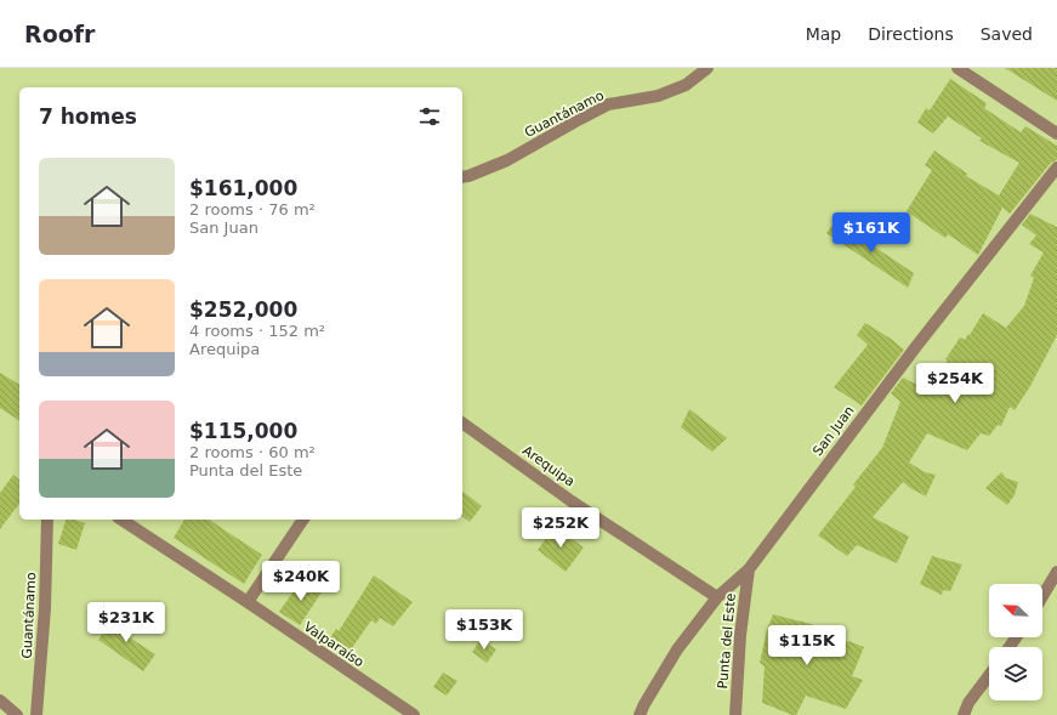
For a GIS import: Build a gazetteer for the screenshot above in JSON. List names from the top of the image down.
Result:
{
  "streets": {
    "street": [
      "Guantánamo",
      "San Juan",
      "Arequipa",
      "Punta del Este",
      "Valparaíso"
    ]
  },
  "crossings": [
    ["San Juan", "Arequipa"],
    ["San Juan", "Punta del Este"]
  ],
  "north": "top left",
  "page": {
    "header": "Roofr",
    "nav": ["Map", "Directions", "Saved"],
    "heading": "7 homes",
    "list": [
      {
        "name": "$161,000",
        "note": "2 rooms · 76 m² · San Juan"
      },
      {
        "name": "$252,000",
        "note": "4 rooms · 152 m² · Arequipa"
      },
      {
        "name": "$115,000",
        "note": "2 rooms · 60 m² · Punta del Este"
      }
    ],
    "price": [
      "$161K",
      "$254K",
      "$252K",
      "$240K",
      "$231K",
      "$153K",
      "$115K"
    ]
  }
}
